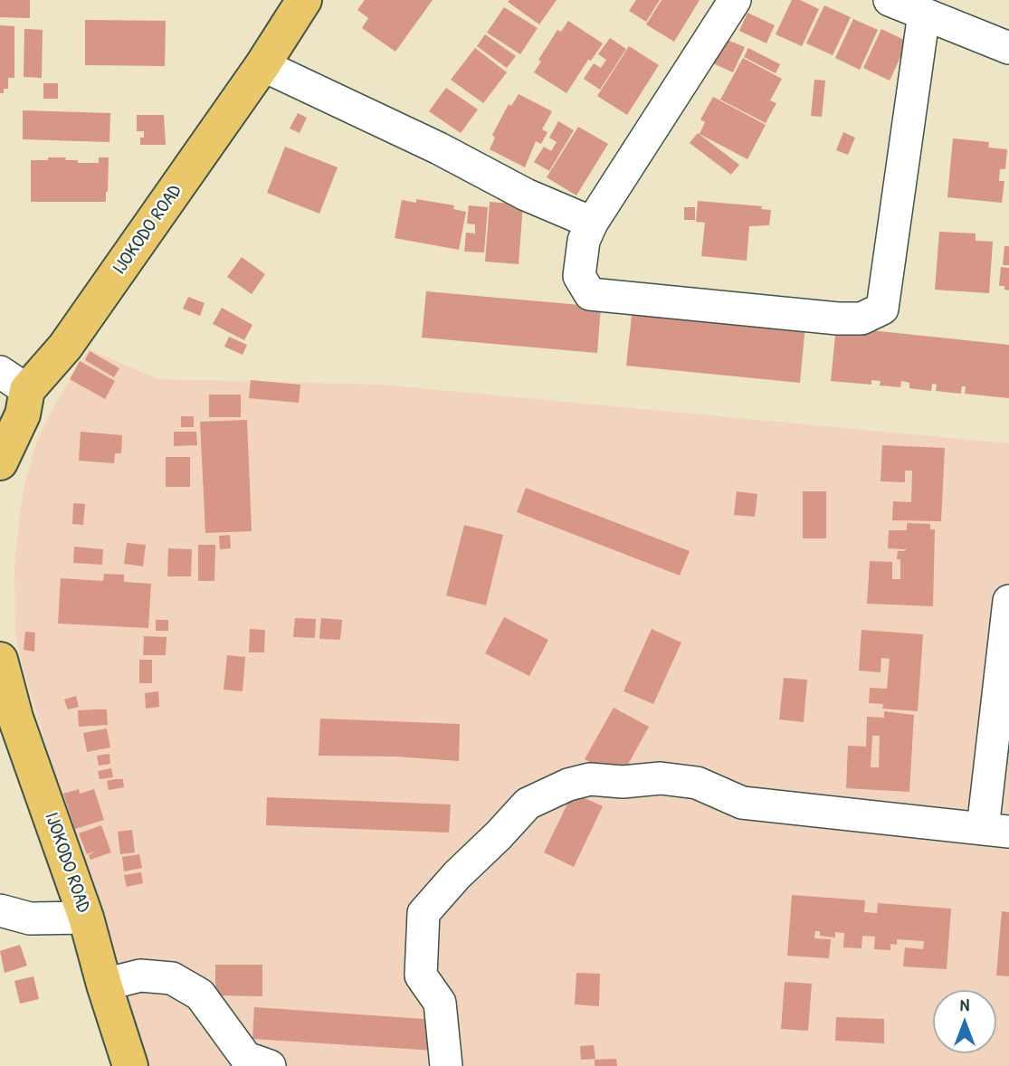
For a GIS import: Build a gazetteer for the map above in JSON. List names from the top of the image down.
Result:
{
  "streets": {
    "main road": ["IJOKODO ROAD"]
  },
  "north": "top"
}
